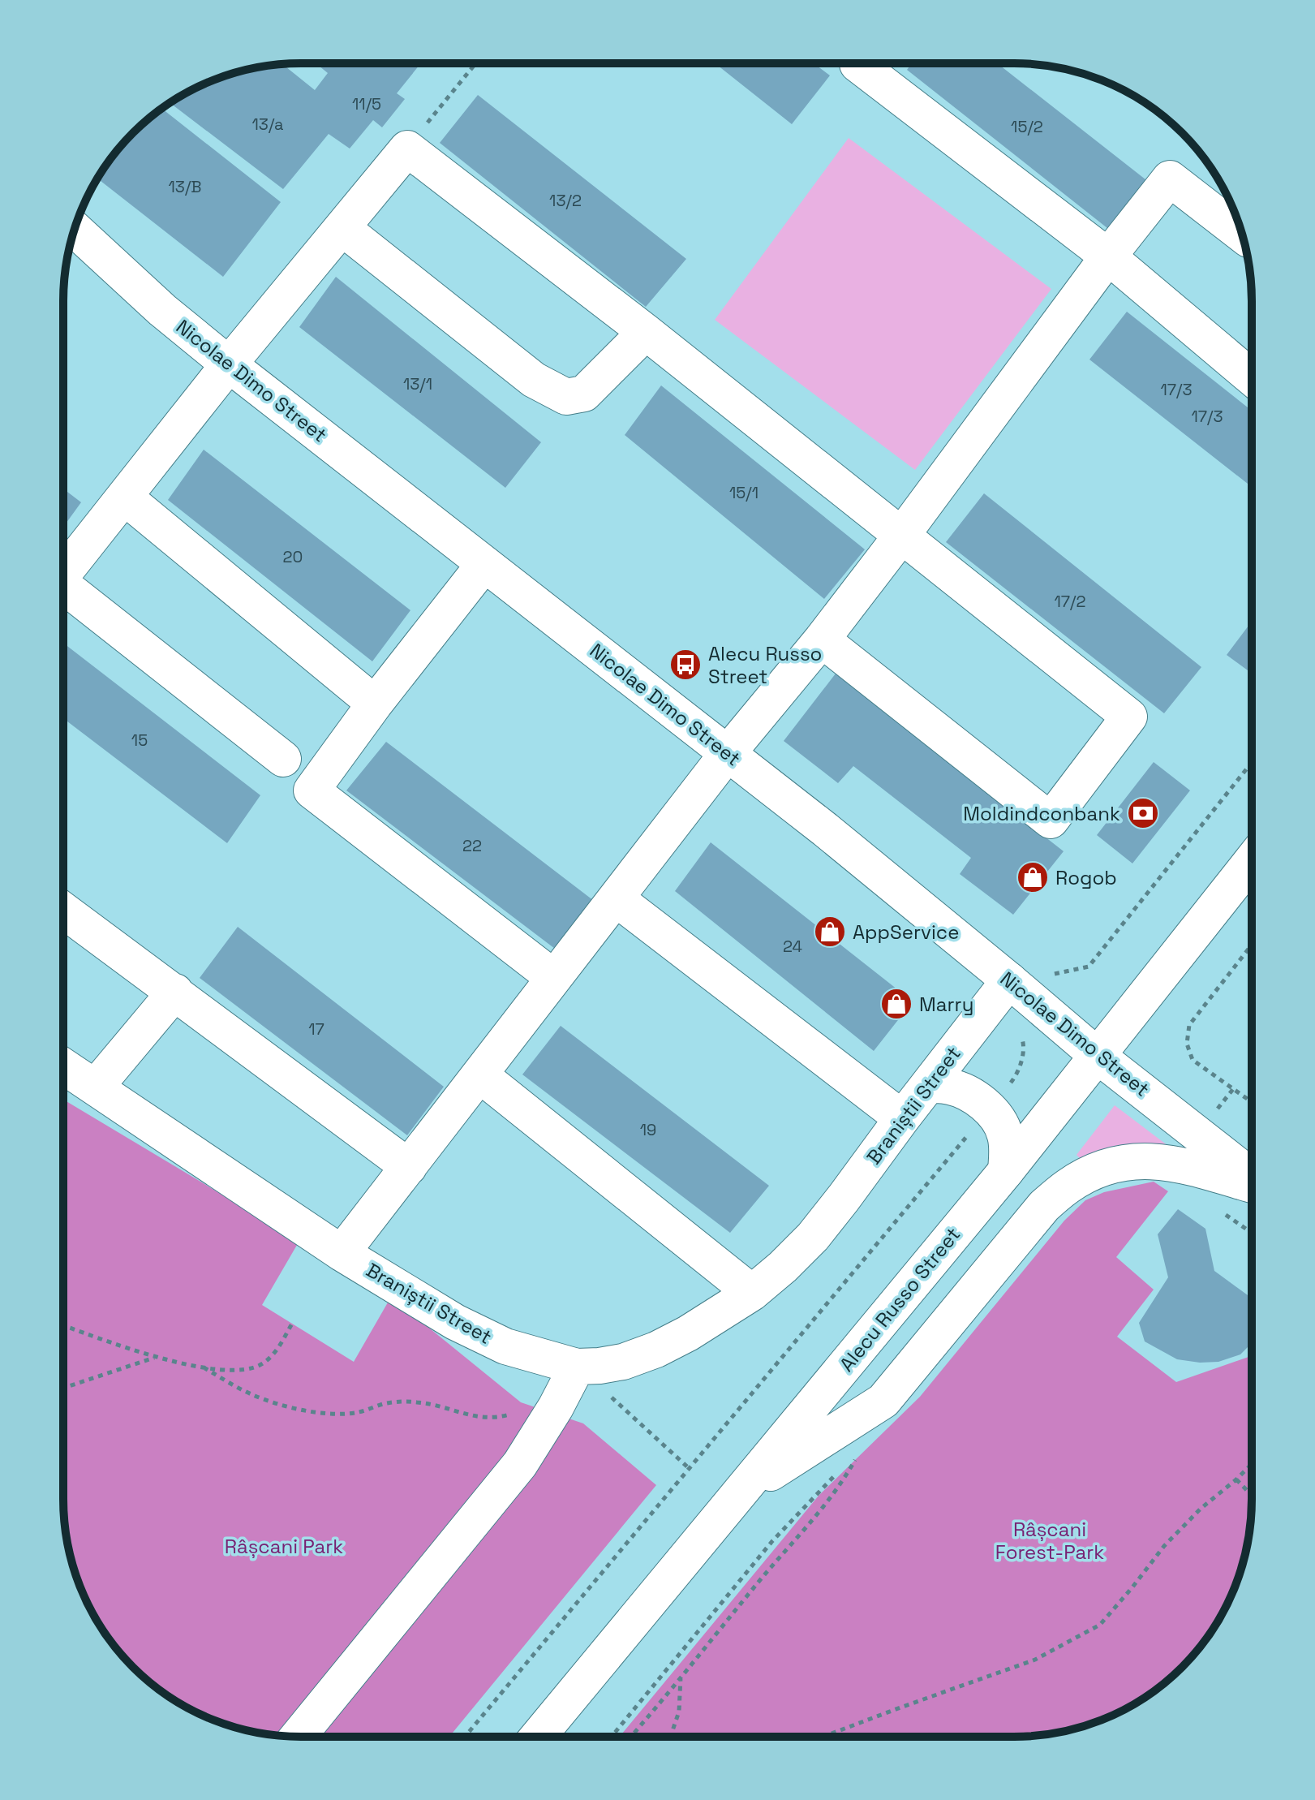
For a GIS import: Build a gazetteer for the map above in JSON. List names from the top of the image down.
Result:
{
  "streets": {
    "main road": ["Nicolae Dimo Street", "Braniștii Street", "Alecu Russo Street"]
  },
  "crossings": [
    ["Nicolae Dimo Street", "Braniștii Street"],
    ["Nicolae Dimo Street", "Alecu Russo Street"]
  ],
  "parks": ["Râșcani Forest-Park", "Râșcani Park"],
  "places": {
    "bus stop": ["Alecu Russo Street"],
    "bank": ["Moldindconbank"],
    "shop": ["Rogob", "AppService", "Marry"]
  },
  "house_numbers": [
    "11/5",
    "13/a",
    "15/2",
    "13/B",
    "13/2",
    "13/1",
    "17/3",
    "17/3",
    "15/1",
    "20",
    "17/2",
    "15",
    "22",
    "24",
    "17",
    "19"
  ]
}
